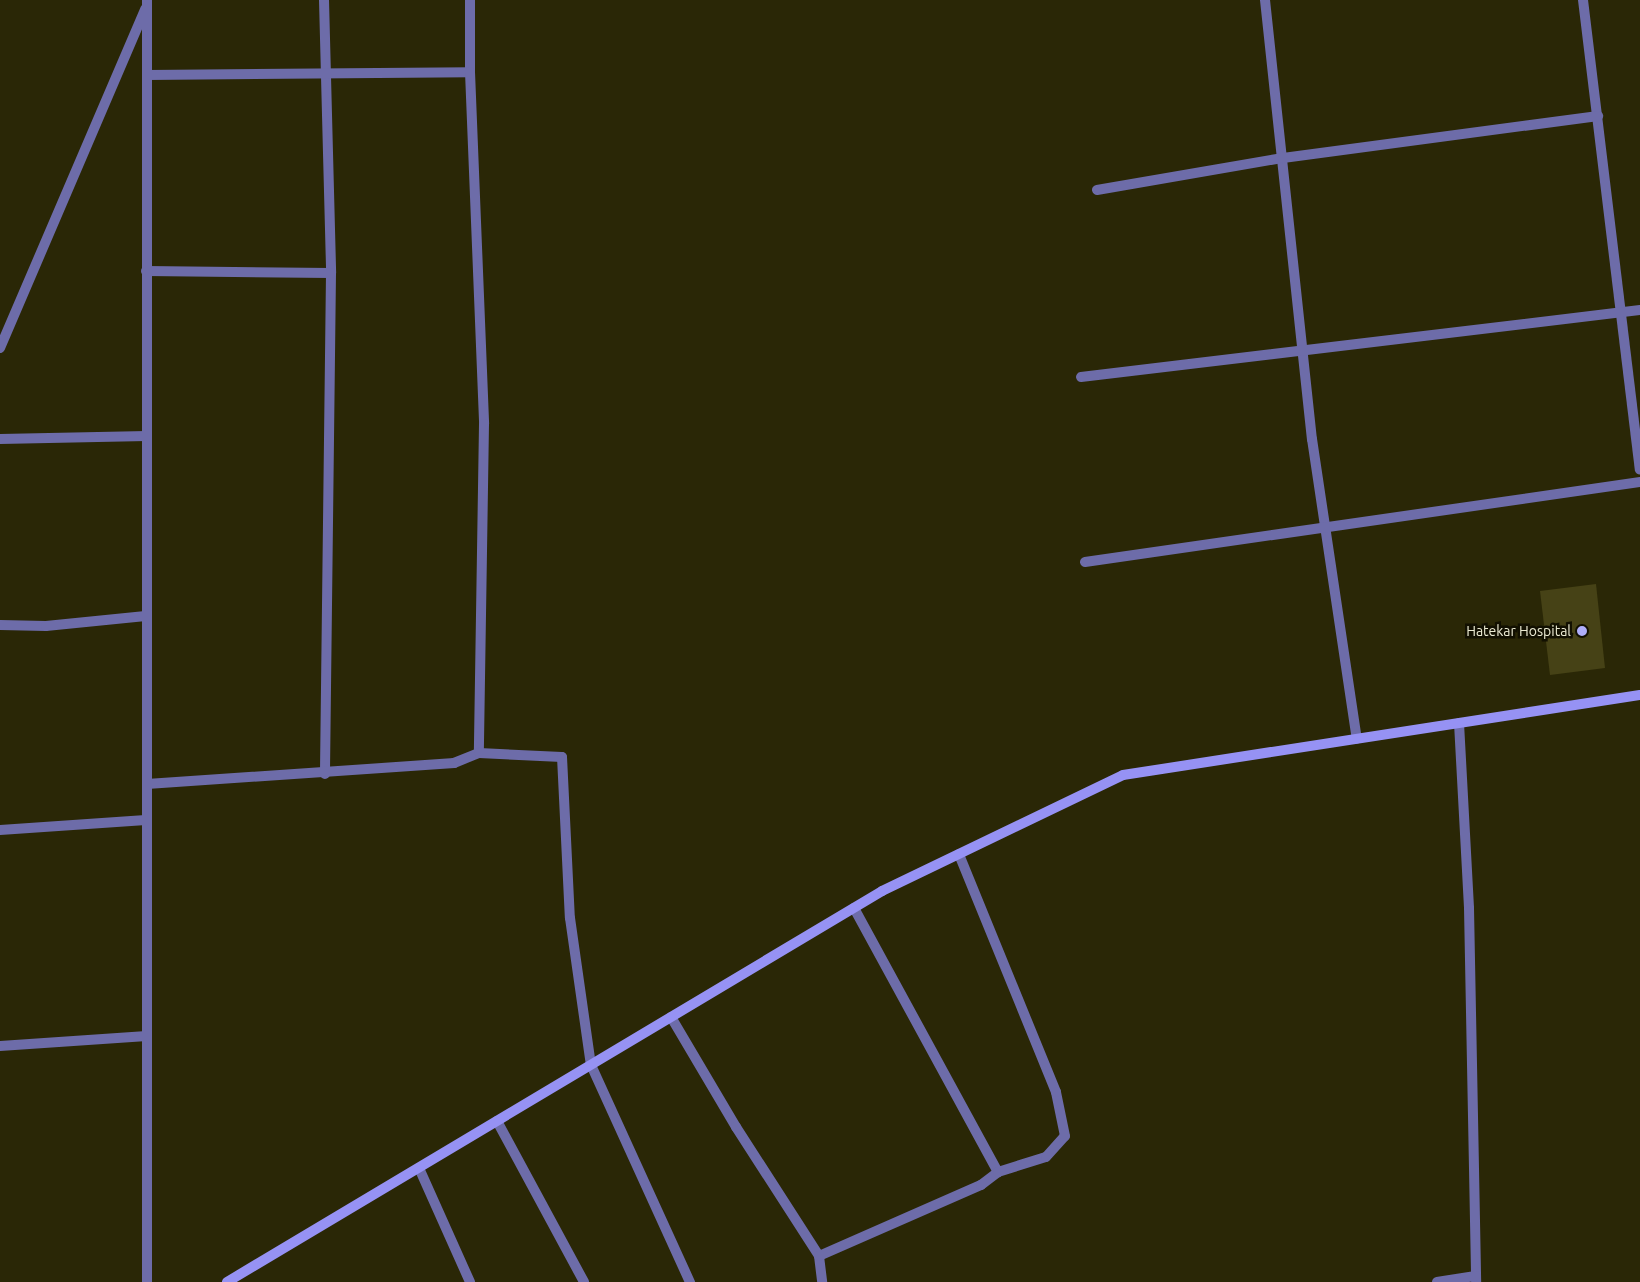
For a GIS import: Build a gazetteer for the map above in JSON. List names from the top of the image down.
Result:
{
  "places": ["Hatekar Hospital"]
}
